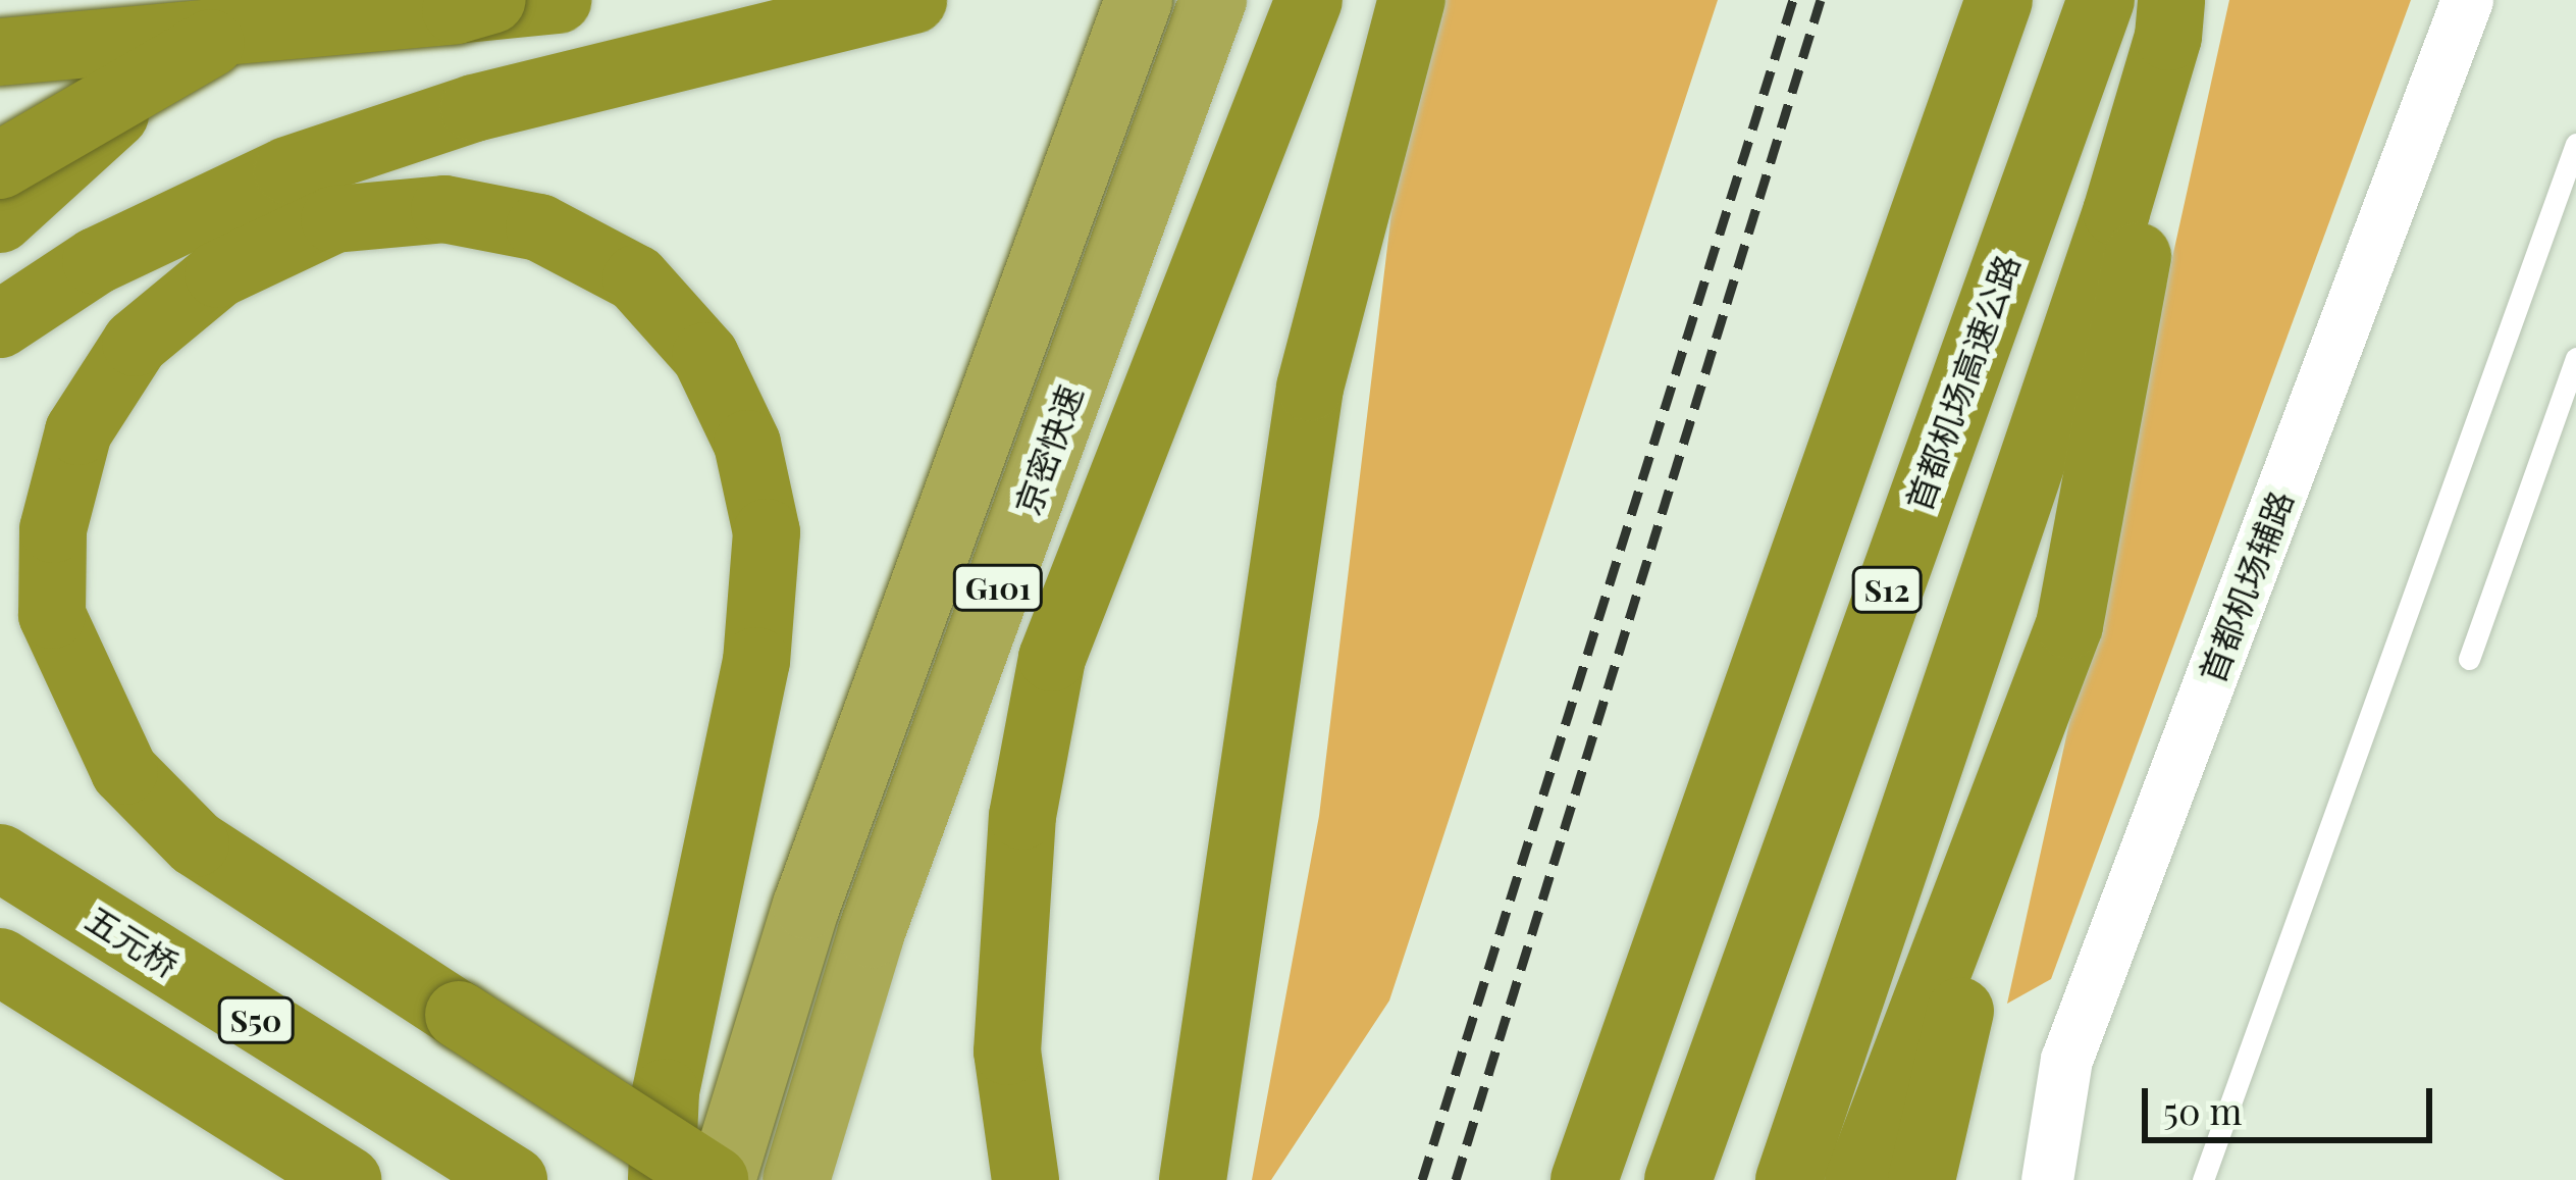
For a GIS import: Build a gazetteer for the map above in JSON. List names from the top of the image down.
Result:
{
  "streets": {
    "highway": [
      "首都机场高速公路",
      "京密快速",
      "G101",
      "S12",
      "五元桥",
      "S50"
    ],
    "street": ["首都机场辅路"]
  },
  "scale_bar": "50 m"
}
